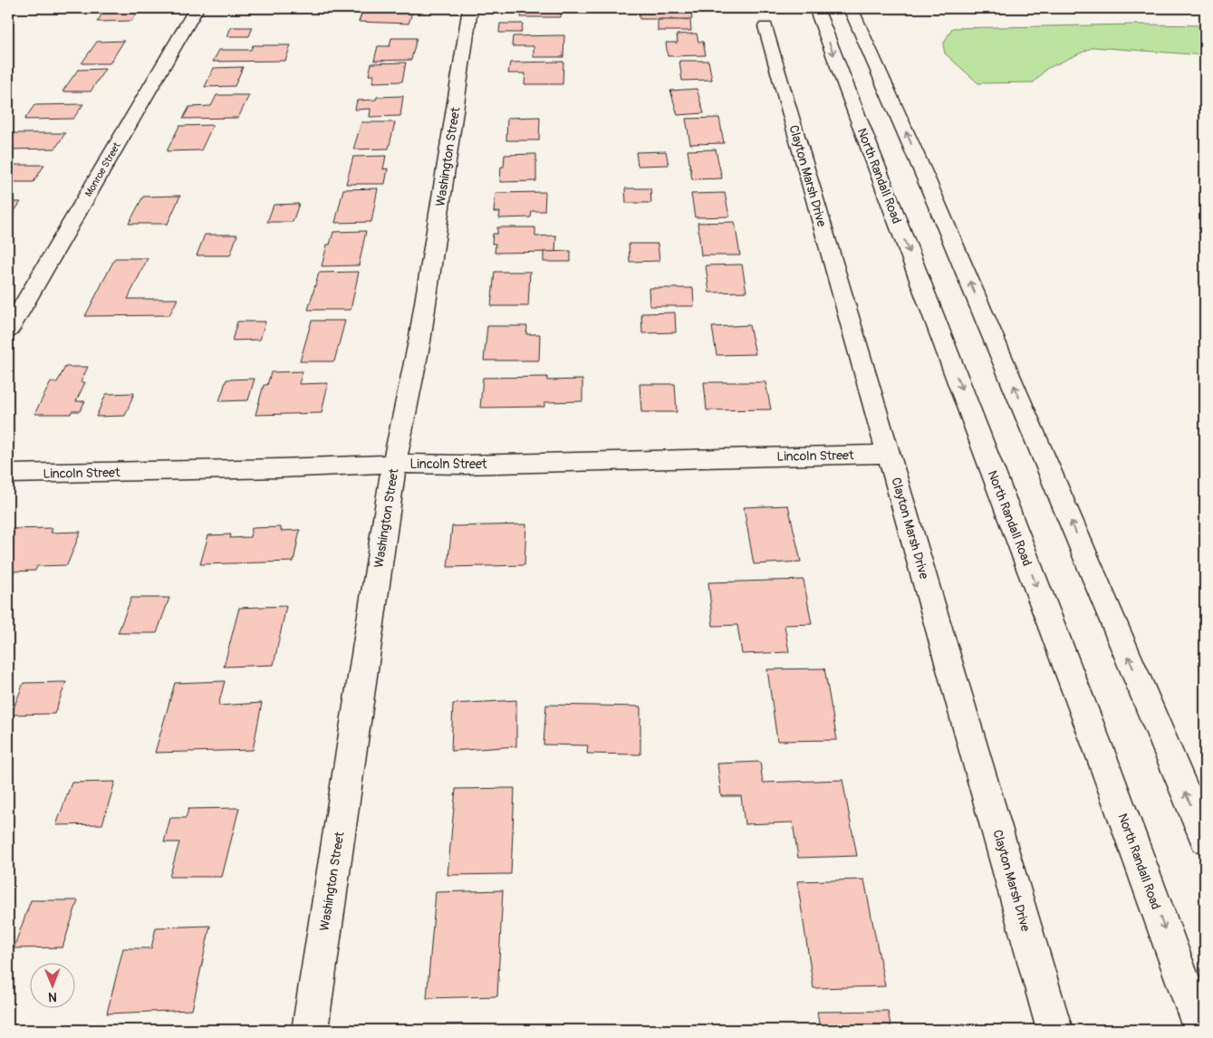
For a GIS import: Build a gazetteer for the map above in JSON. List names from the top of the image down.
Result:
{
  "streets": {
    "street": [
      "Washington Street",
      "Monroe Street",
      "Clayton Marsh Drive",
      "North Randall Road",
      "Lincoln Street"
    ]
  },
  "crossings": [
    ["Washington Street", "Lincoln Street"],
    ["Clayton Marsh Drive", "Lincoln Street"]
  ],
  "north": "bottom"
}
